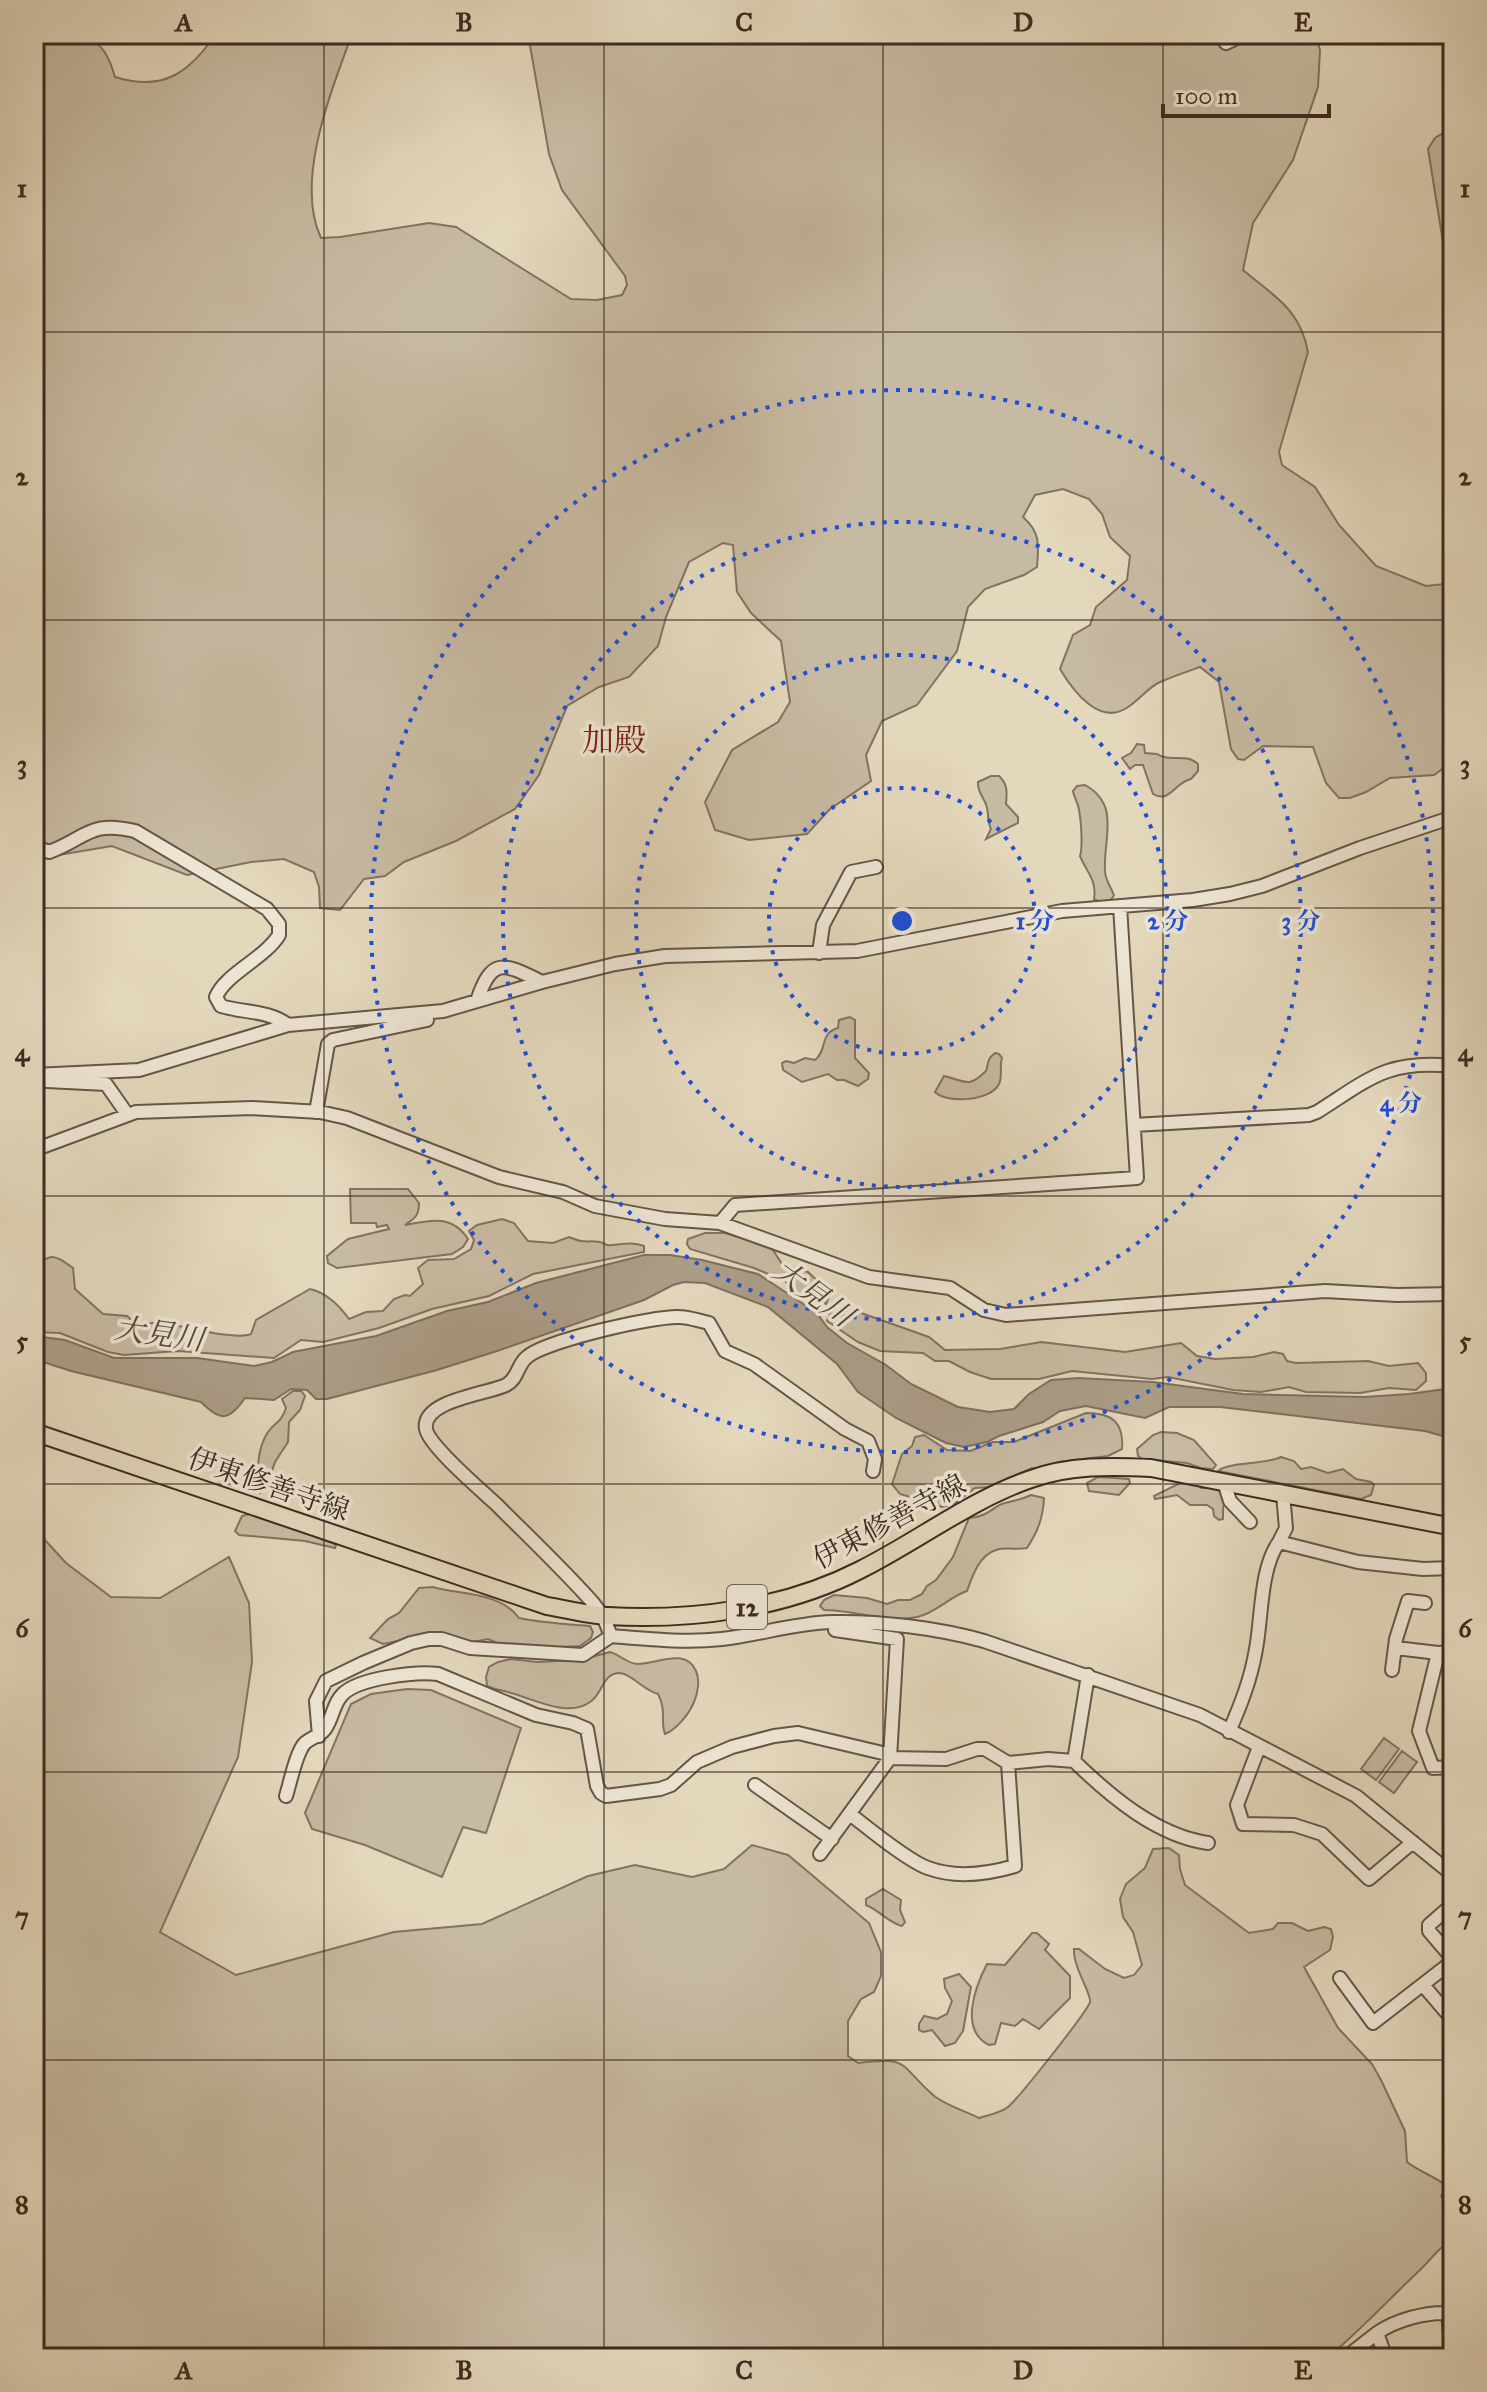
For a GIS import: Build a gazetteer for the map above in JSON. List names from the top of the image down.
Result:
{
  "streets": {
    "main road": ["伊東修善寺線", "12"]
  },
  "districts": ["加殿"],
  "water": ["大見川"],
  "scale_bar": "100 m",
  "grid": {
    "columns": [
      "A",
      "B",
      "C",
      "D",
      "E"
    ],
    "rows": [
      "1",
      "2",
      "3",
      "4",
      "5",
      "6",
      "7",
      "8"
    ]
  },
  "rings": [
    "1 分",
    "2 分",
    "3 分",
    "4 分"
  ]
}
